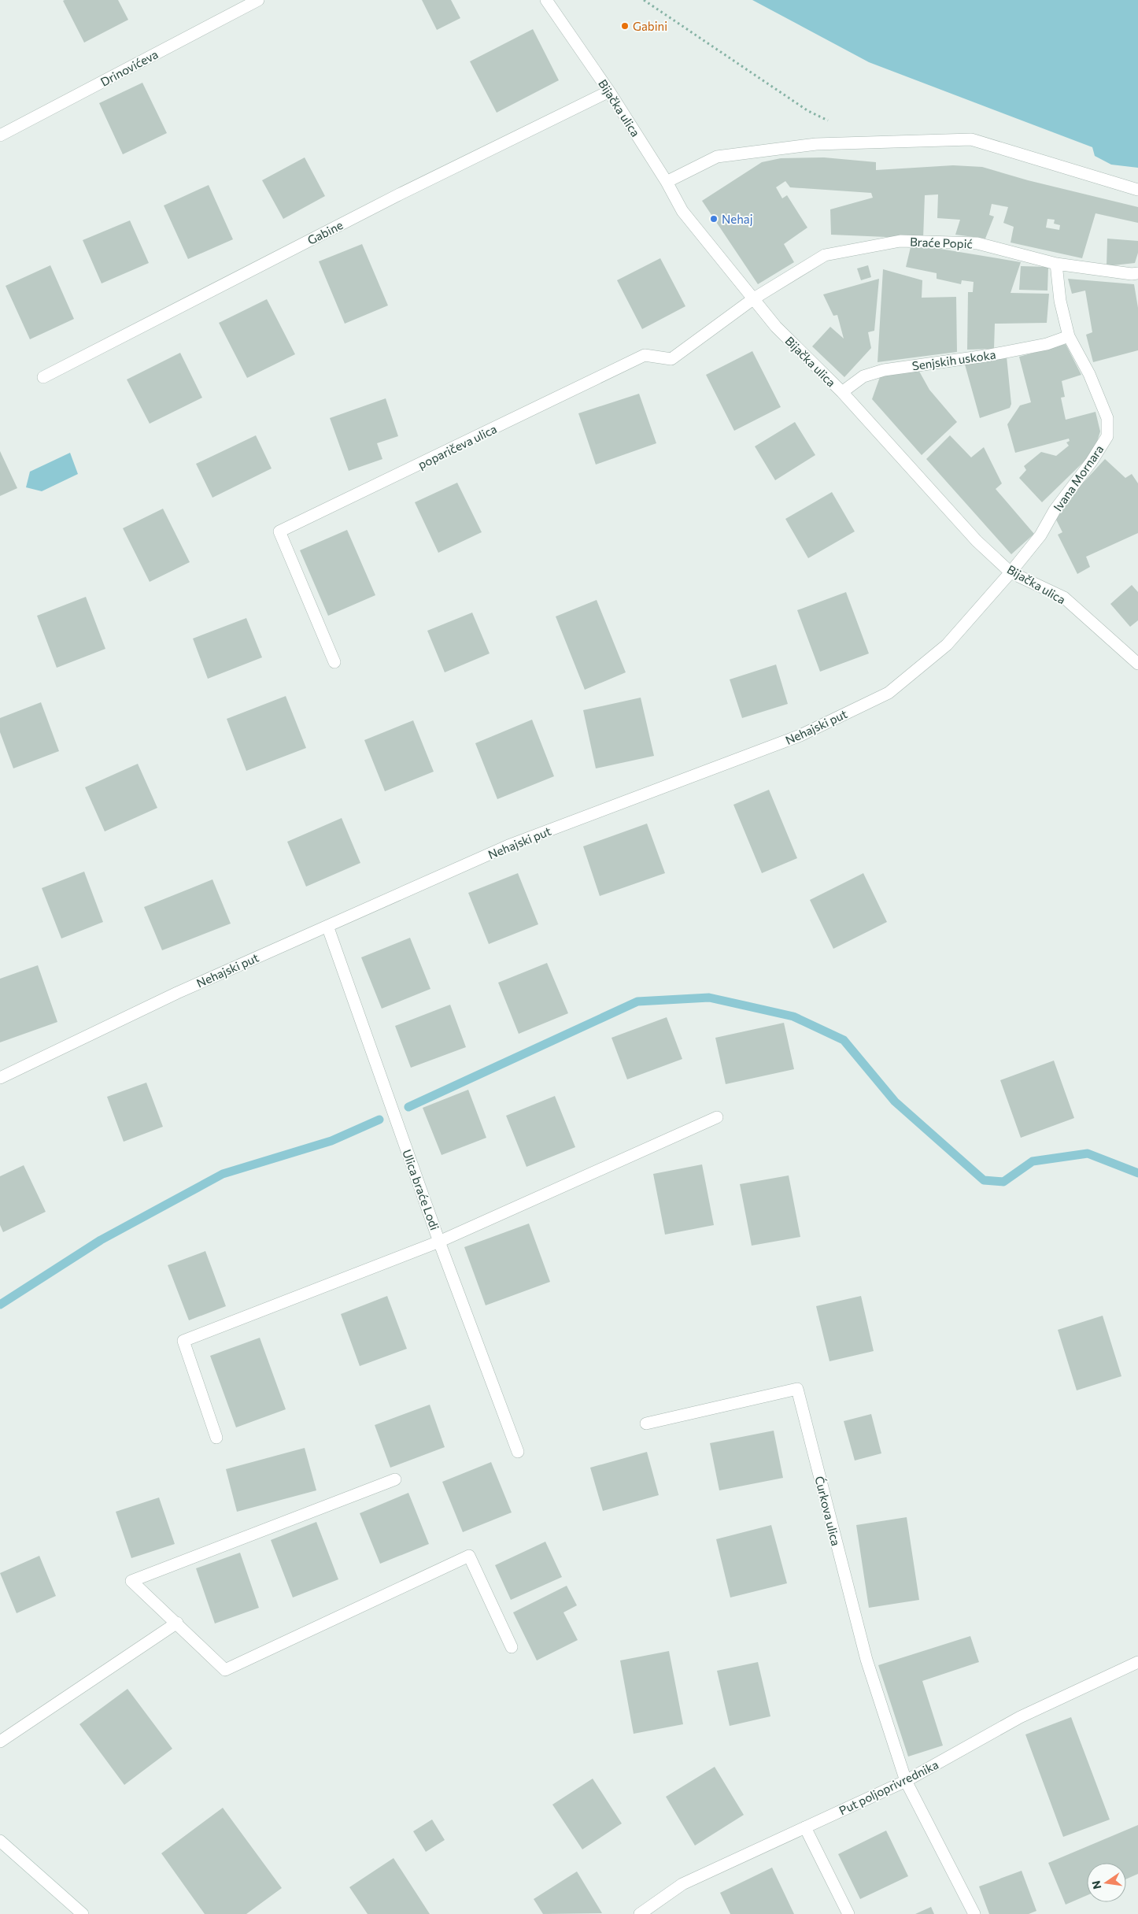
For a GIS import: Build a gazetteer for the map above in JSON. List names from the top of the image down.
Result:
{
  "streets": {
    "street": [
      "Drinovićeva",
      "Bijačka ulica",
      "Gabine",
      "Braće Popić",
      "Senjskih uskoka",
      "poparičeva ulica",
      "Ivana Mornara",
      "Nehajski put",
      "Ulica braće Lodi",
      "Ćurkova ulica",
      "Put poljoprivrednika"
    ]
  },
  "crossings": [
    ["Bijačka ulica", "Gabine"],
    ["Bijačka ulica", "Braće Popić"],
    ["Bijačka ulica", "Senjskih uskoka"],
    ["Bijačka ulica", "poparičeva ulica"],
    ["Bijačka ulica", "Ivana Mornara"],
    ["Bijačka ulica", "Nehajski put"],
    ["Braće Popić", "poparičeva ulica"],
    ["Braće Popić", "Ivana Mornara"],
    ["Senjskih uskoka", "Ivana Mornara"],
    ["Ivana Mornara", "Nehajski put"],
    ["Nehajski put", "Ulica braće Lodi"],
    ["Ćurkova ulica", "Put poljoprivrednika"]
  ],
  "places": ["Gabini", "Nehaj"],
  "north": "left"
}
